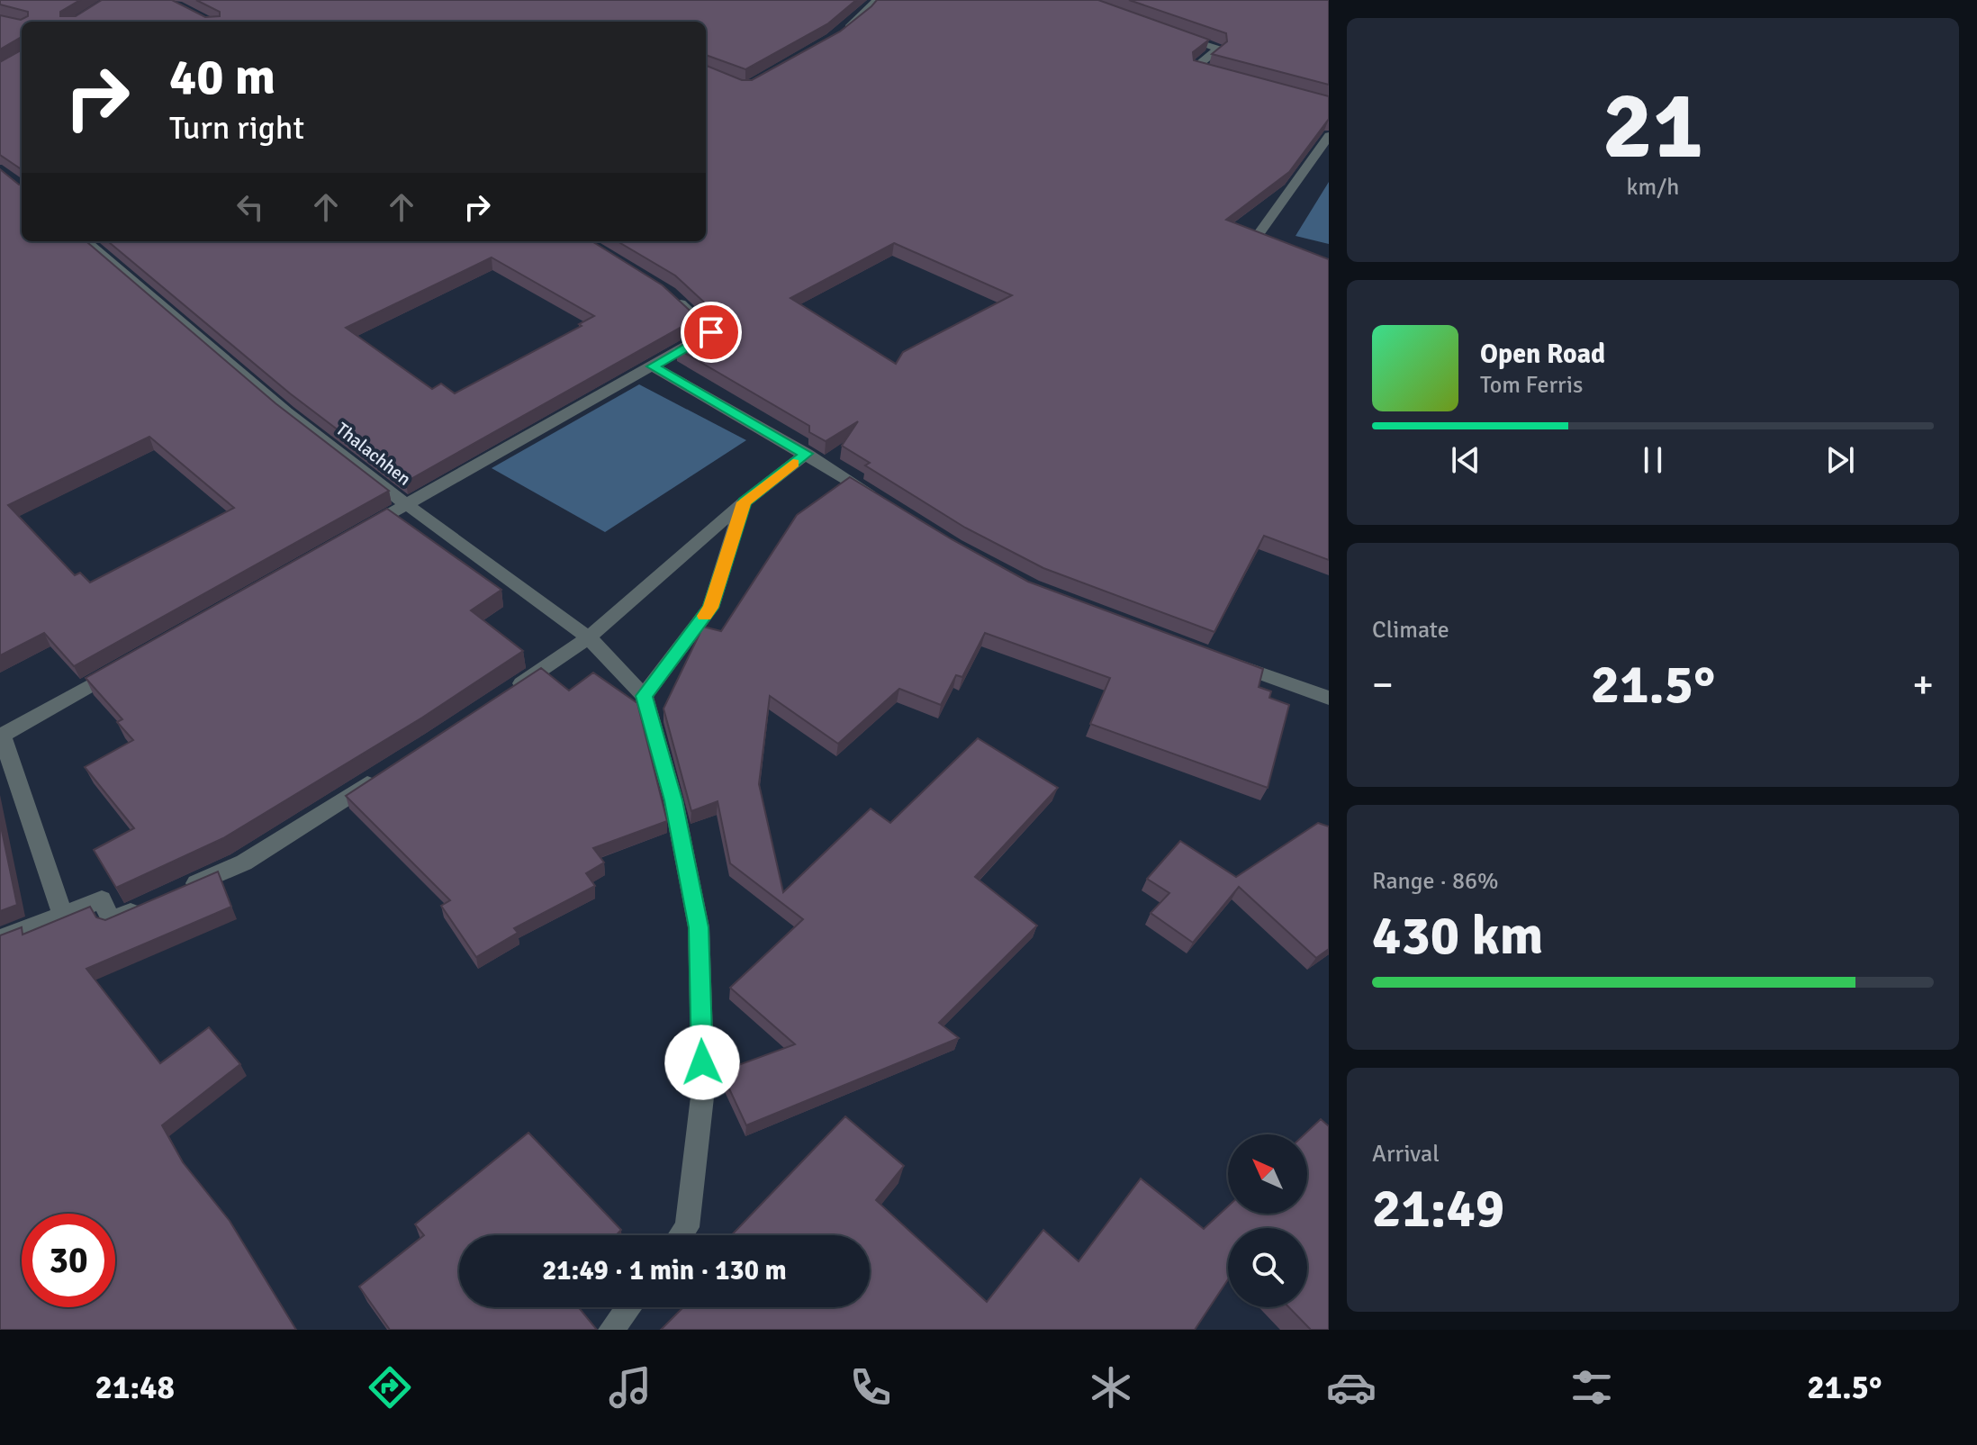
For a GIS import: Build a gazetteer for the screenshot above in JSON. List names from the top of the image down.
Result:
{
  "streets": {
    "street": ["Thalachhen"]
  },
  "north": "top left",
  "page": {
    "tile": [
      ["21", "km/h"],
      "Climate",
      ["Range · 86%", "430 km"],
      ["Arrival", "21:49"]
    ],
    "turn": ["40 m", "Turn right"],
    "song": ["Open Road", "Tom Ferris"],
    "heat": ["−", "21.5°", "+"],
    "limit": "30",
    "trip": "21:49 · 1 min · 130 m",
    "tabs": ["21:48", "21.5°"]
  }
}
